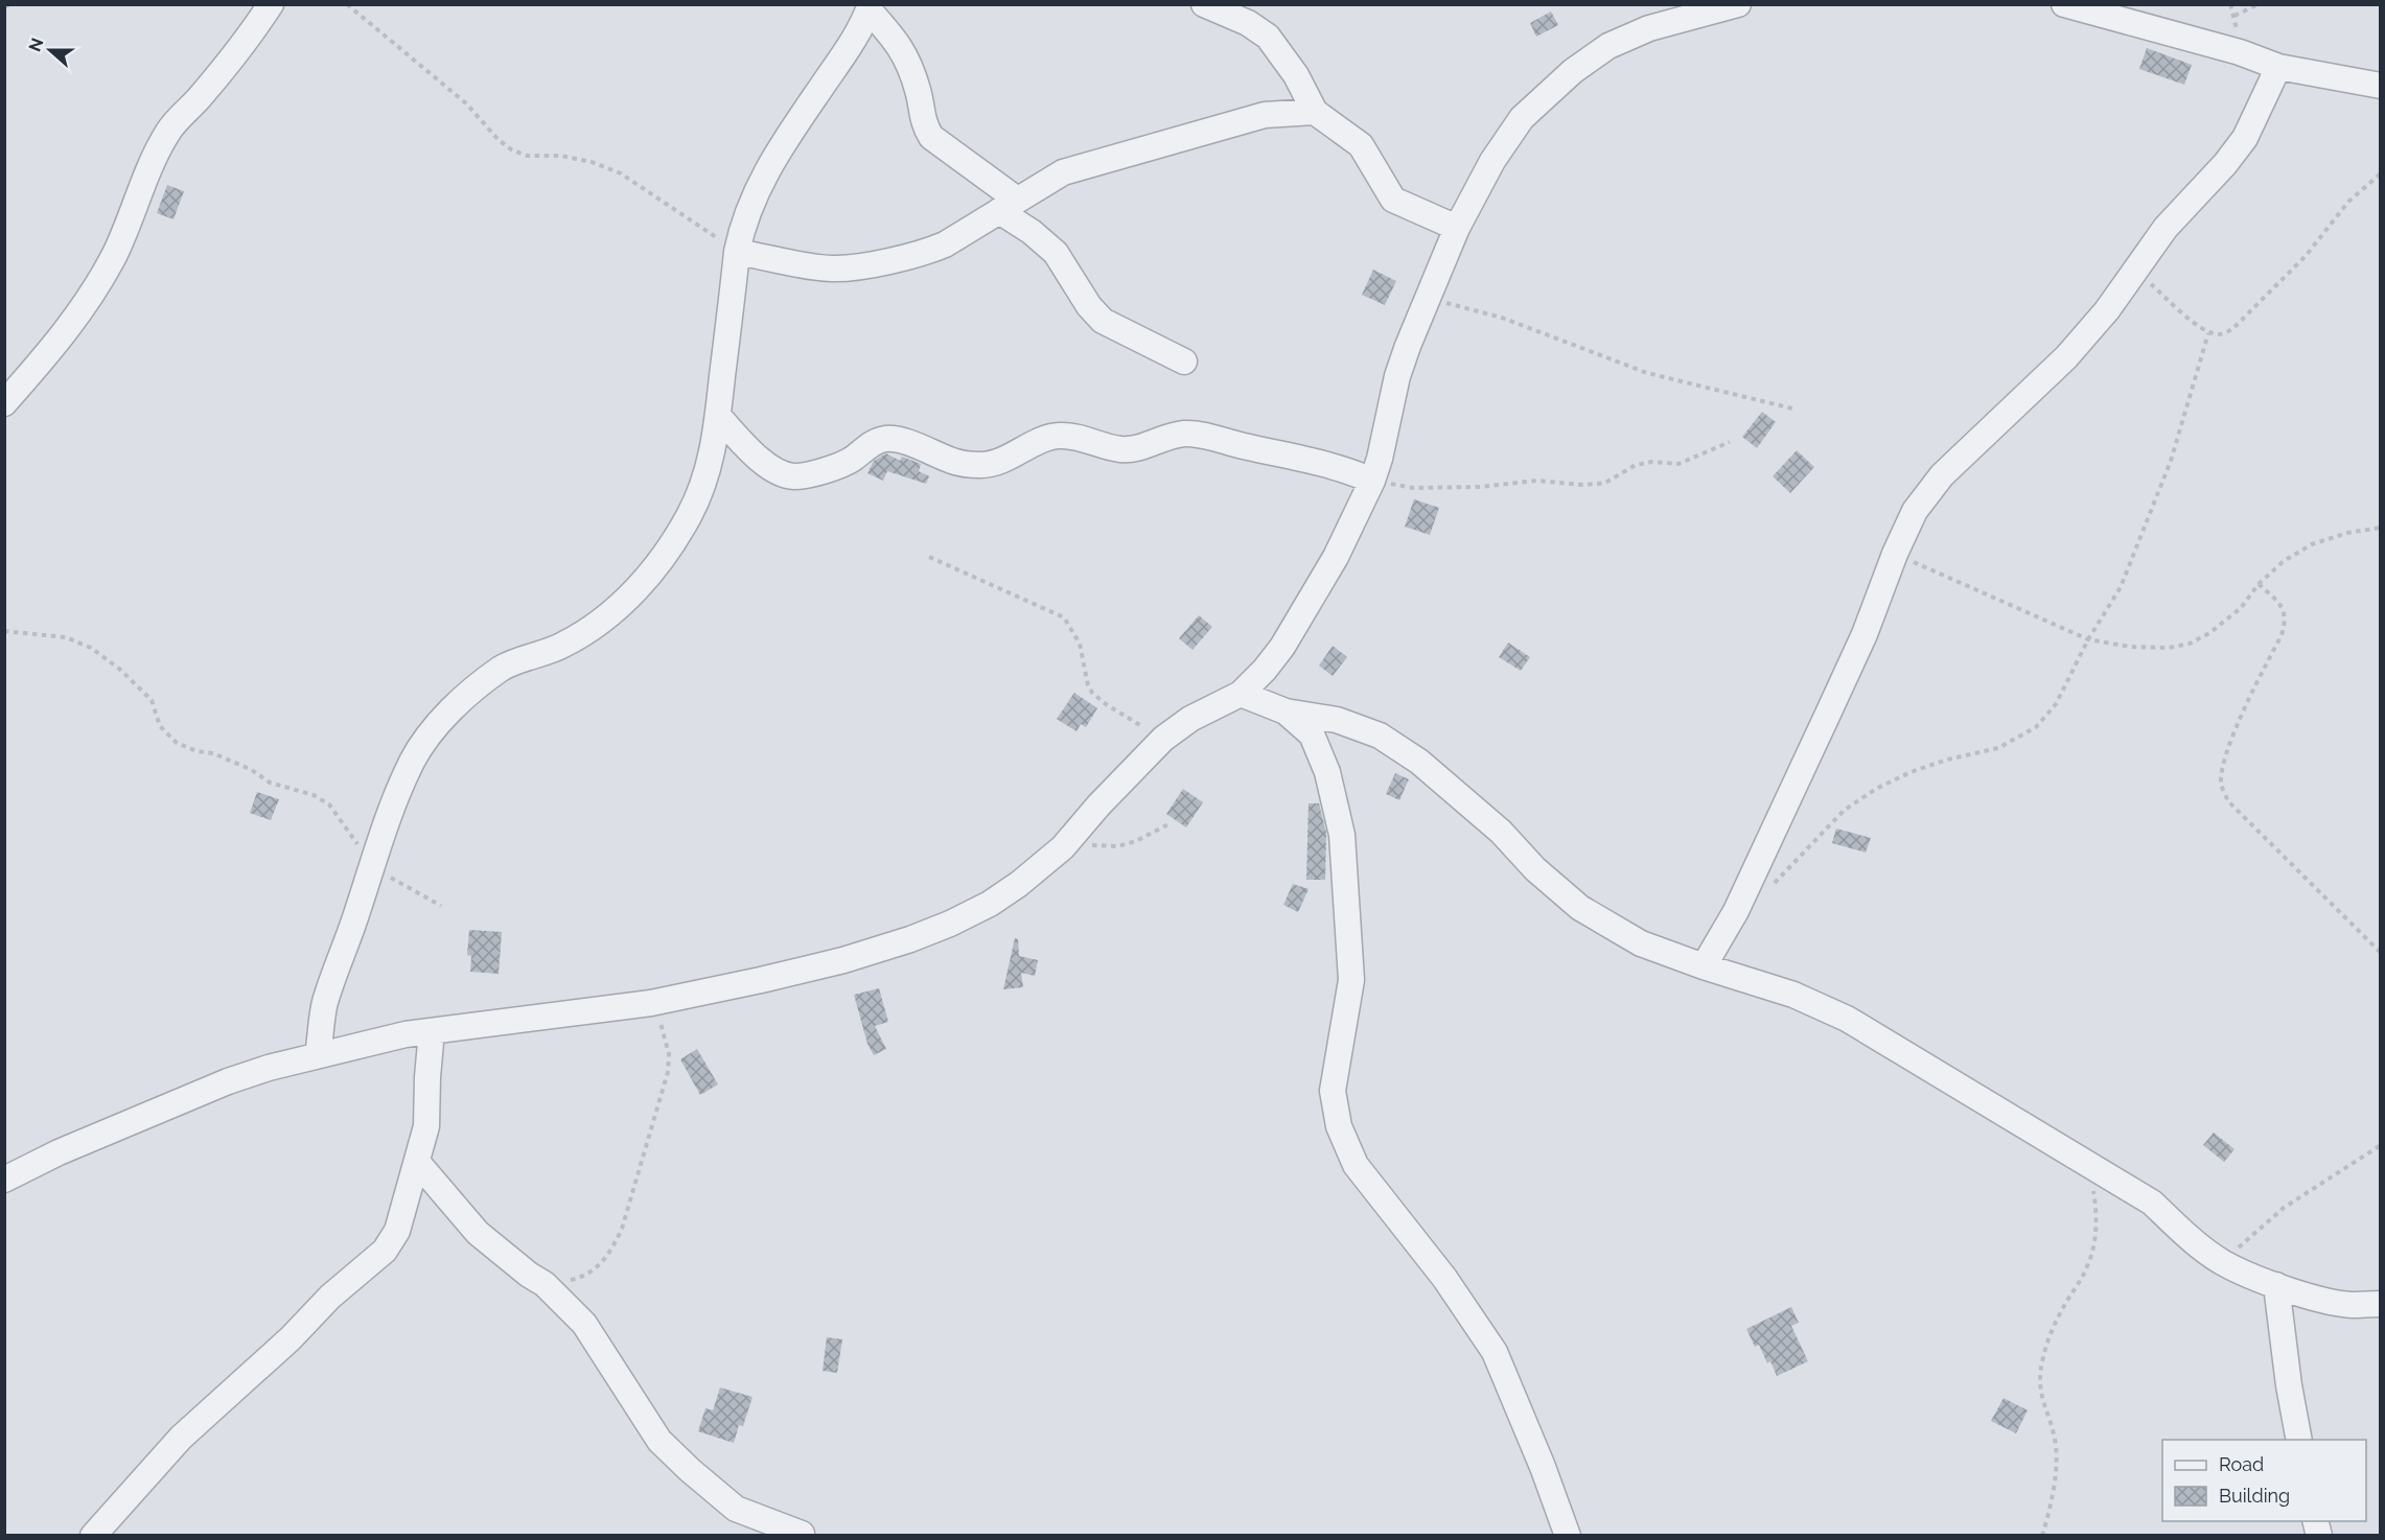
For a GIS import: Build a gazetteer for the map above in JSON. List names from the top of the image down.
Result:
{
  "legend": ["Road", "Building"],
  "north": "left"
}
